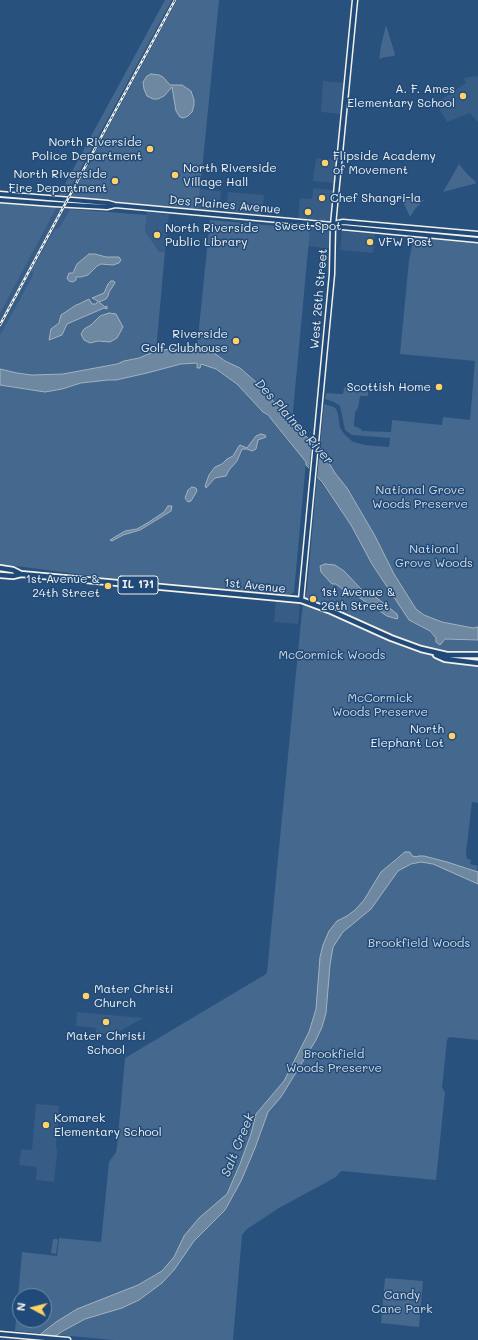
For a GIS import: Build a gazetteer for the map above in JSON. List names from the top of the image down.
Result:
{
  "streets": {
    "main road": [
      "Des Plaines Avenue",
      "West 26th Street",
      "IL 171",
      "1st Avenue"
    ]
  },
  "crossings": [
    ["Des Plaines Avenue", "West 26th Street"],
    ["West 26th Street", "1st Avenue"]
  ],
  "water": ["Des Plaines River", "Salt Creek"],
  "parks": [
    "National Grove Woods Preserve",
    "National Grove Woods",
    "McCormick Woods",
    "McCormick Woods Preserve",
    "Brookfield Woods",
    "Brookfield Woods Preserve",
    "Candy Cane Park"
  ],
  "places": [
    "A. F. Ames Elementary School",
    "North Riverside Police Department",
    "Flipside Academy of Movement",
    "North Riverside Village Hall",
    "North Riverside Fire Department",
    "Chef Shangri-la",
    "Sweet Spot",
    "North Riverside Public Library",
    "VFW Post",
    "Riverside Golf Clubhouse",
    "Scottish Home",
    "1st Avenue & 24th Street",
    "1st Avenue & 26th Street",
    "North Elephant Lot",
    "Mater Christi Church",
    "Mater Christi School",
    "Komarek Elementary School"
  ],
  "north": "left"
}
